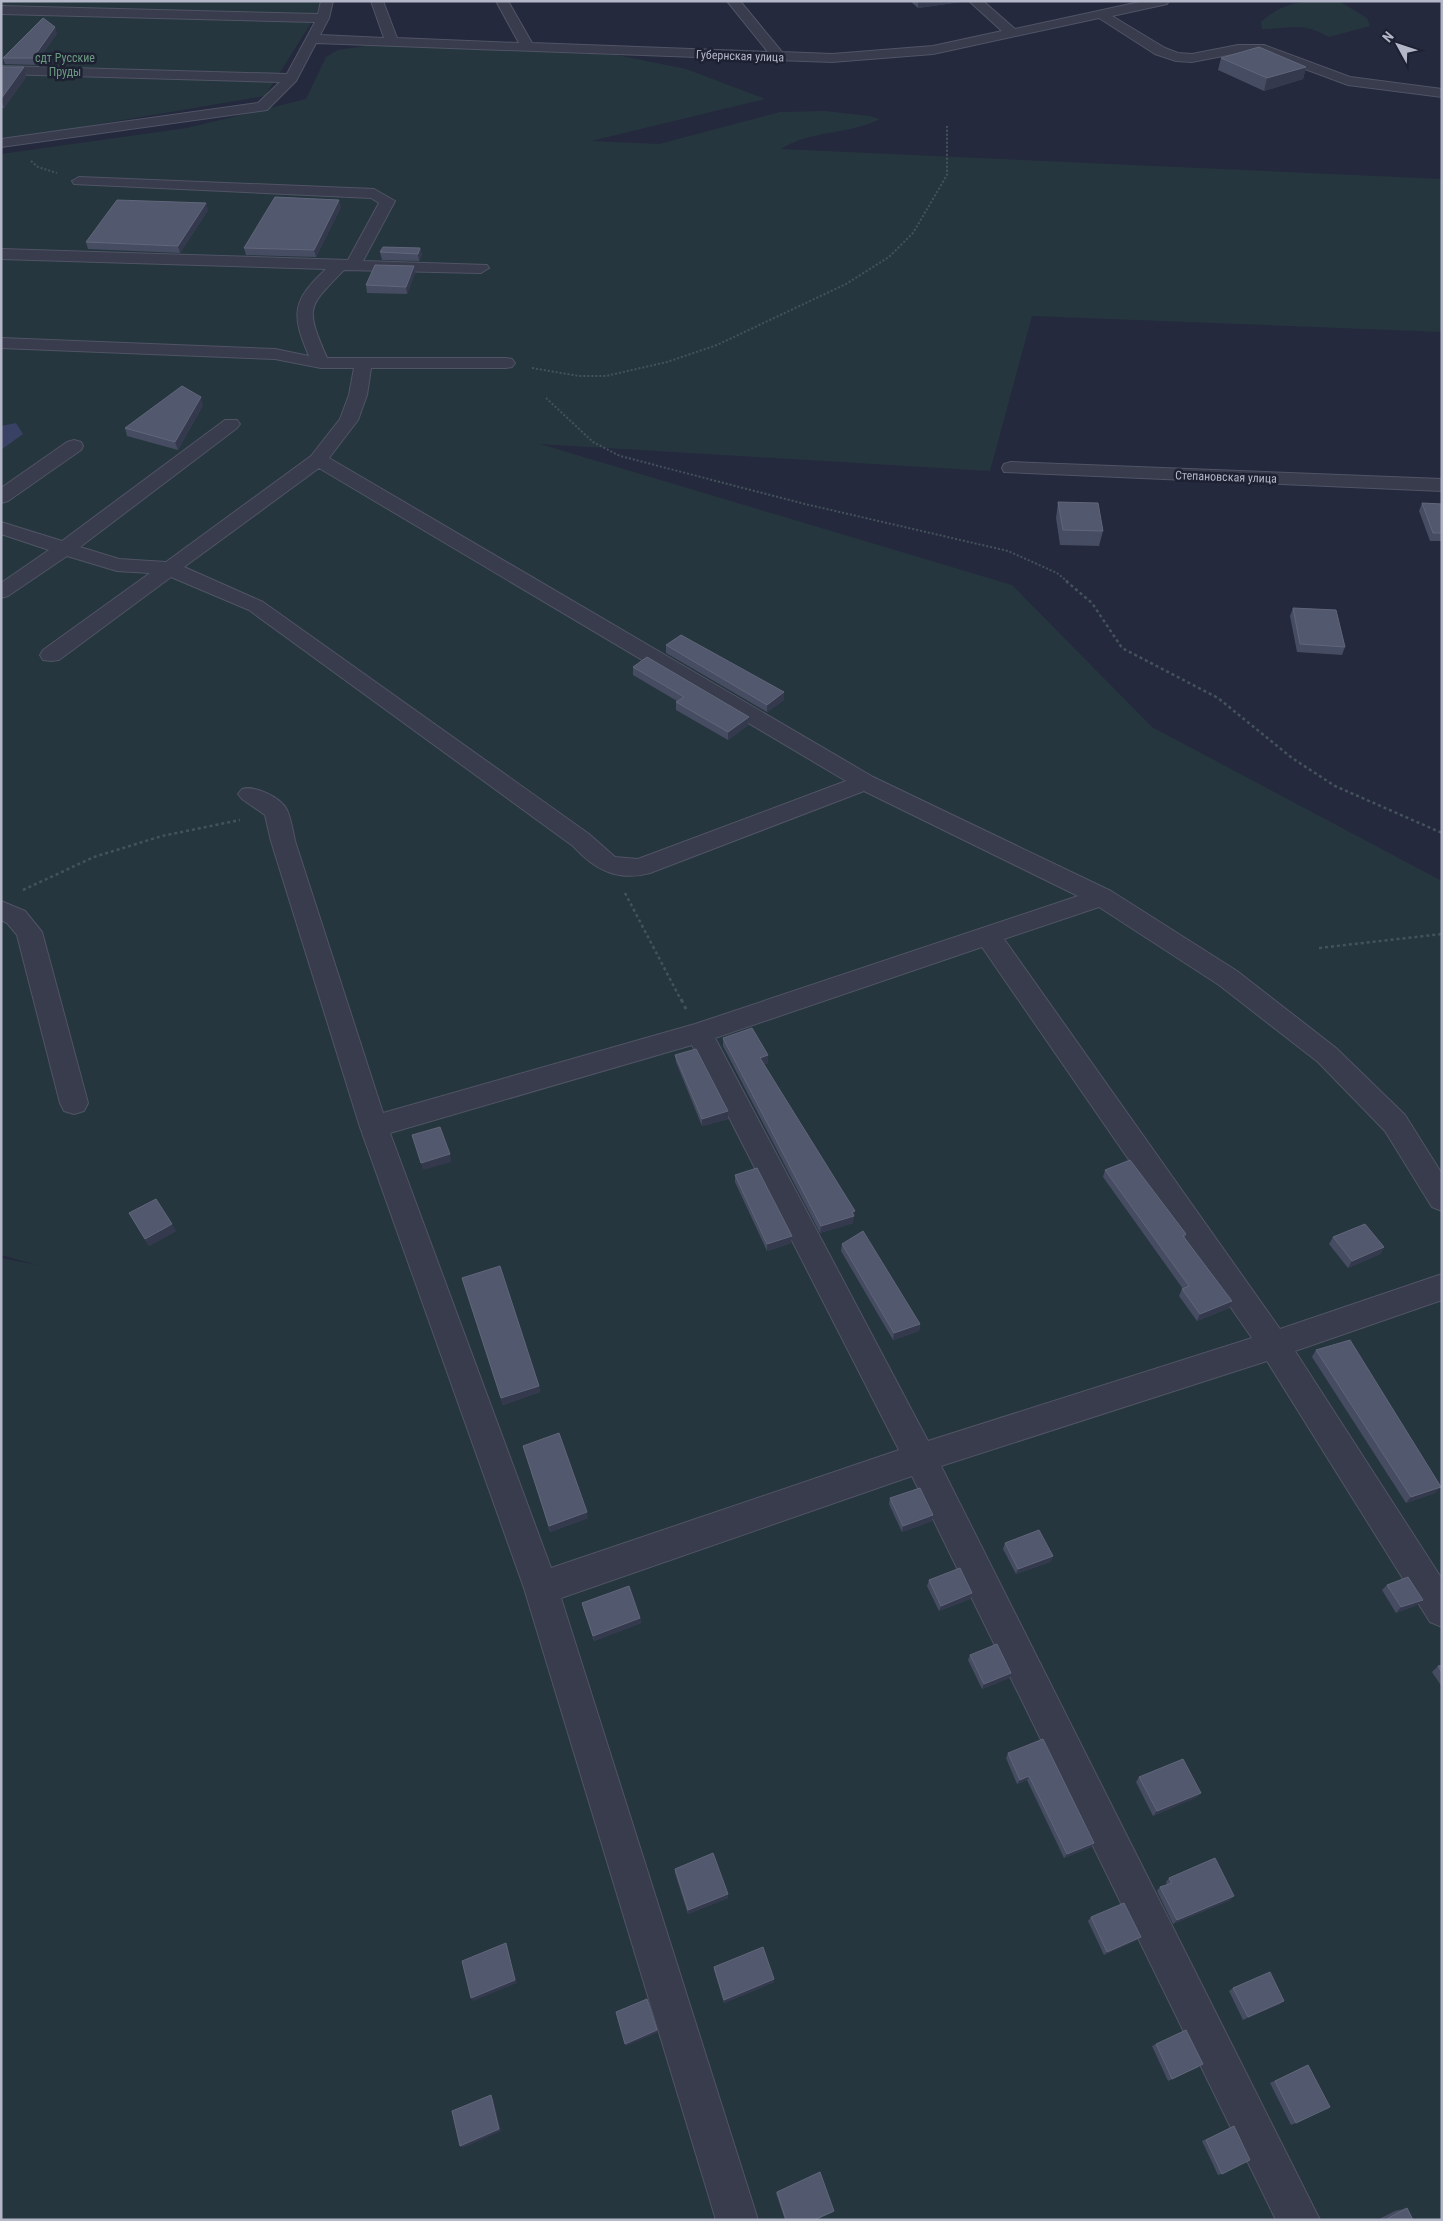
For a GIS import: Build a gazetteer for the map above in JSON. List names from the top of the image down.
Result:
{
  "streets": {
    "street": ["Губернская улица", "Степановская улица"]
  },
  "parks": ["сдт Русские Пруды"],
  "north": "top left"
}
